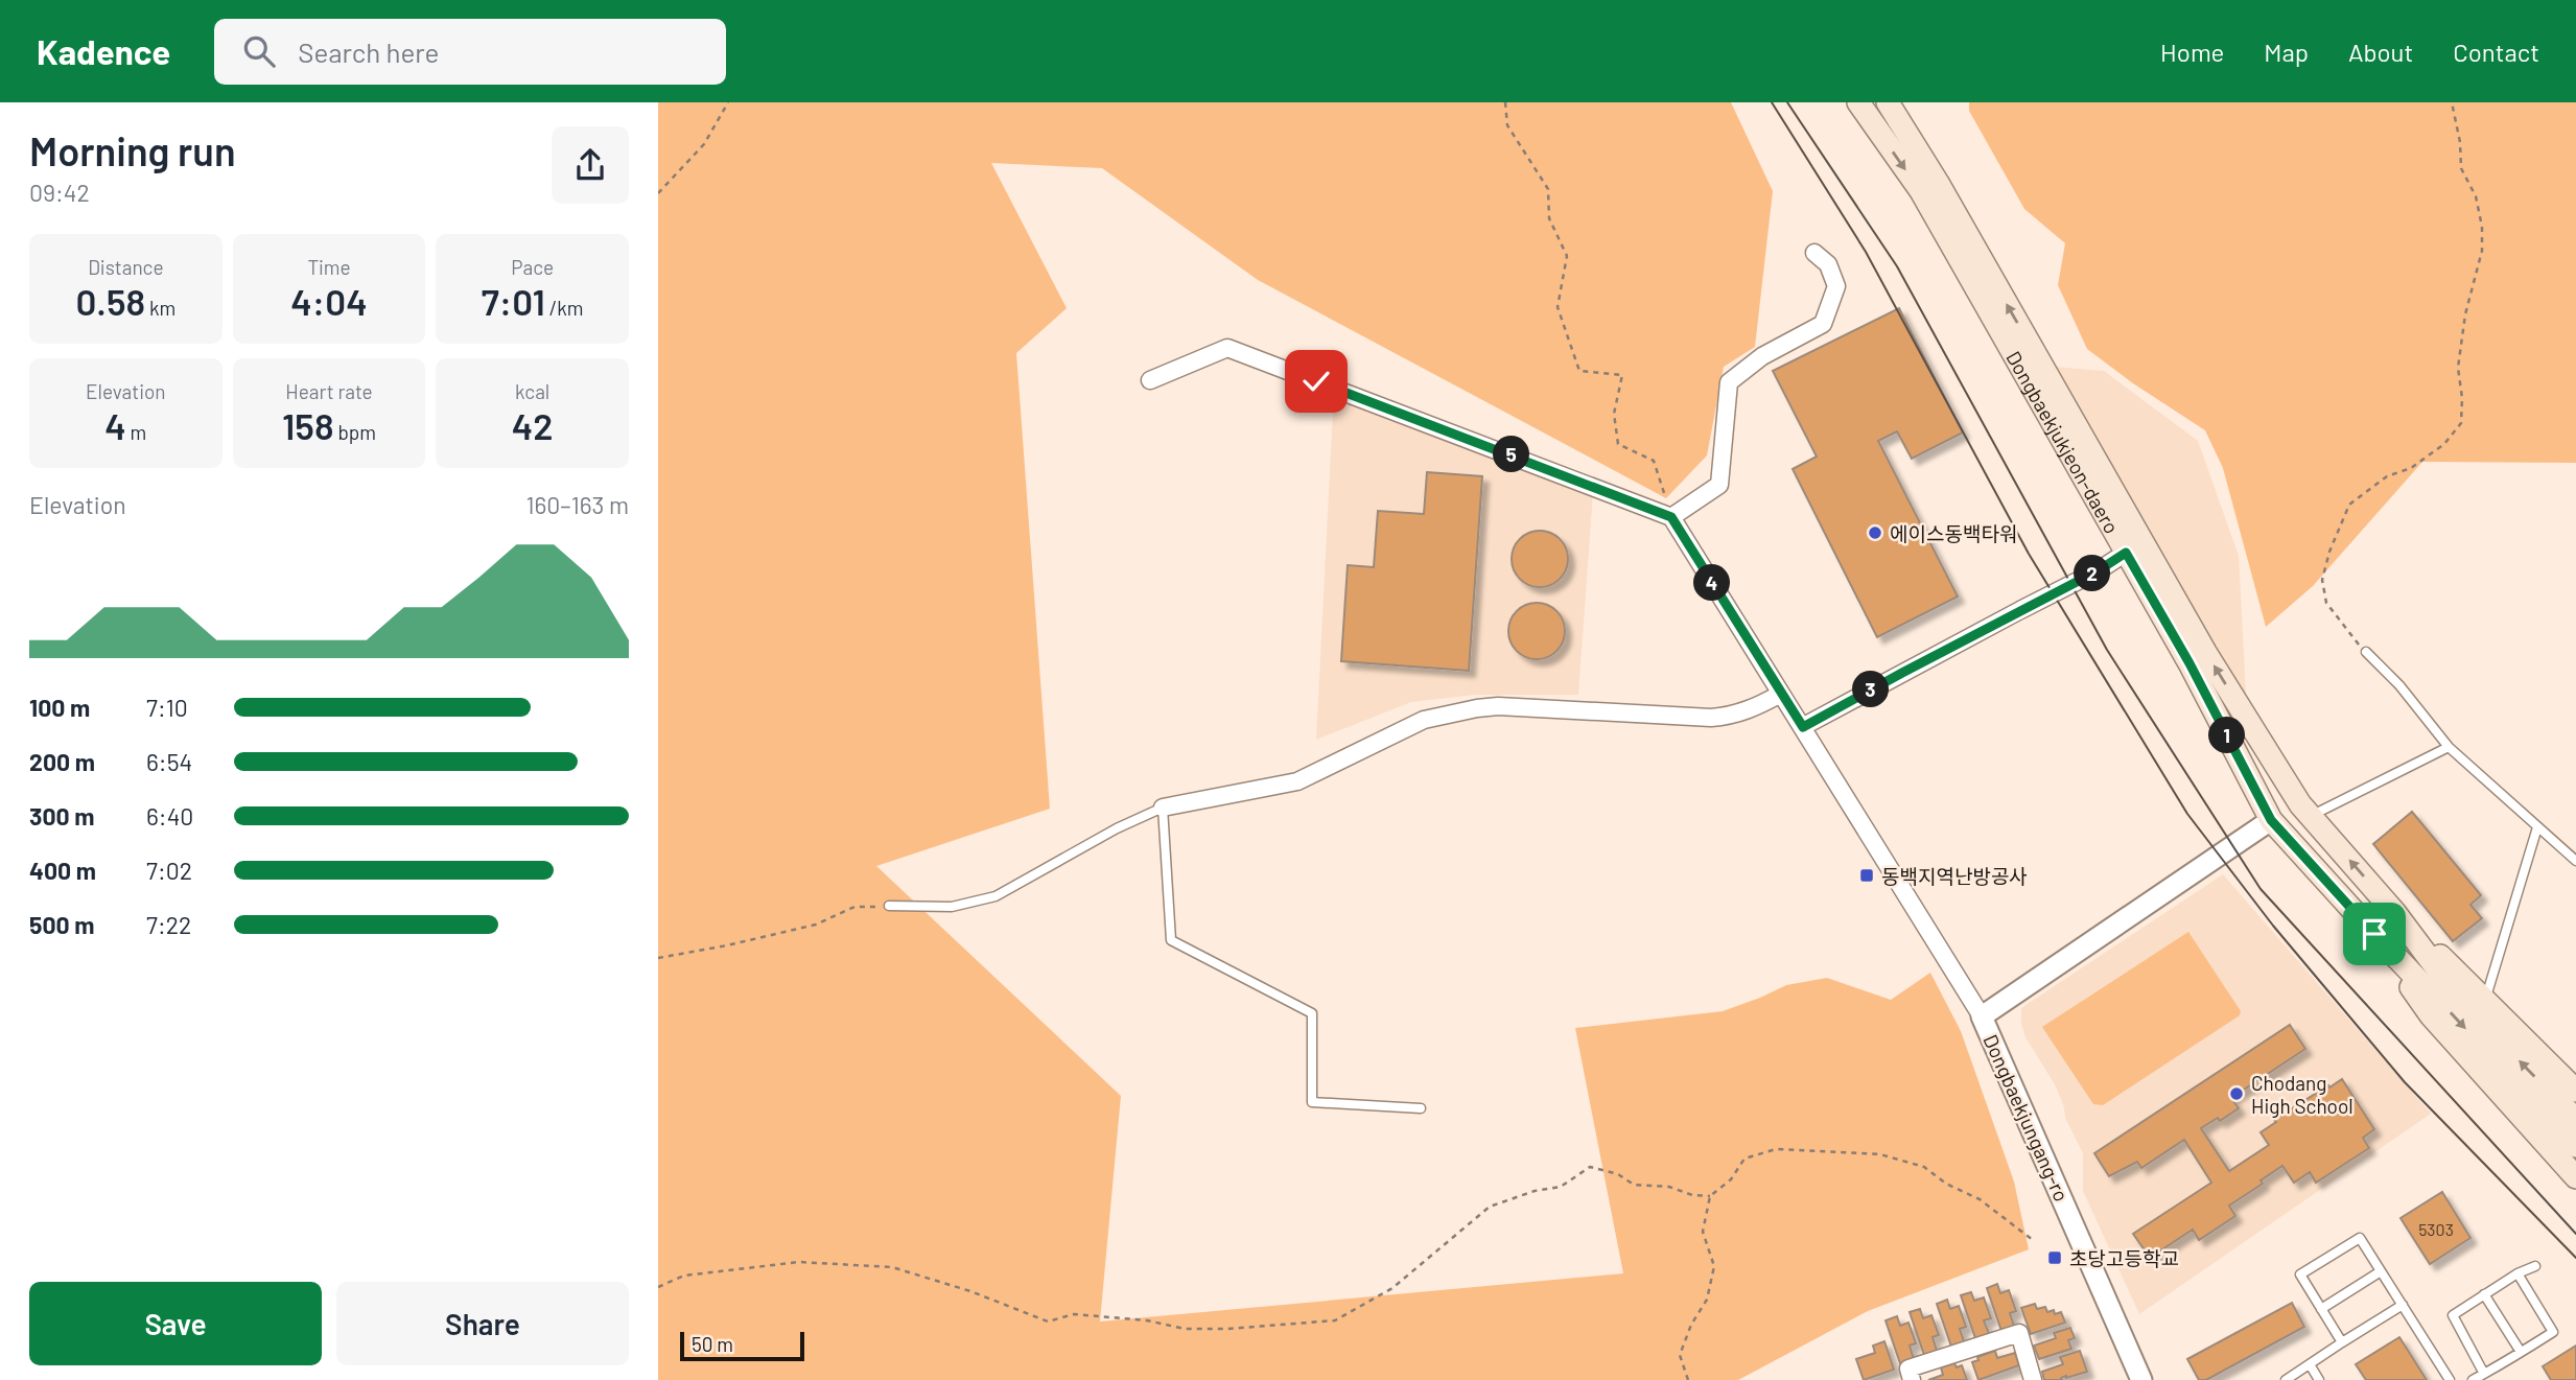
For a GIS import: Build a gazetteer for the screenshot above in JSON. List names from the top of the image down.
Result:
{
  "streets": {
    "main road": ["Dongbaekjukjeon-daero"],
    "street": ["Dongbaekjungang-ro"]
  },
  "crossings": [
    ["Dongbaekjukjeon-daero", "Dongbaekjungang-ro"]
  ],
  "places": {
    "other": ["에이스동백타워", "Chodang High School"],
    "transit": ["동백지역난방공사", "초당고등학교"]
  },
  "house_numbers": ["5303"],
  "scale_bar": "50 m",
  "page": {
    "header": "Kadence",
    "search": "Search here",
    "nav": [
      "Home",
      "Map",
      "About",
      "Contact"
    ],
    "heading": ["Morning run", "09:42"],
    "stats": [
      ["Distance", "0.58 km"],
      ["Time", "4:04"],
      ["Pace", "7:01 /km"],
      ["Elevation", "4 m"],
      ["Heart rate", "158 bpm"],
      ["kcal", "42"]
    ],
    "pins": [
      "5",
      "2",
      "4",
      "3",
      "1"
    ],
    "chart": ["Elevation", "160–163 m"],
    "list": [
      {
        "name": "100 m",
        "note": "7:10"
      },
      {
        "name": "200 m",
        "note": "6:54"
      },
      {
        "name": "300 m",
        "note": "6:40"
      },
      {
        "name": "400 m",
        "note": "7:02"
      },
      {
        "name": "500 m",
        "note": "7:22"
      }
    ],
    "buttons": ["Save", "Share"],
    "scale": "50 m"
  }
}
